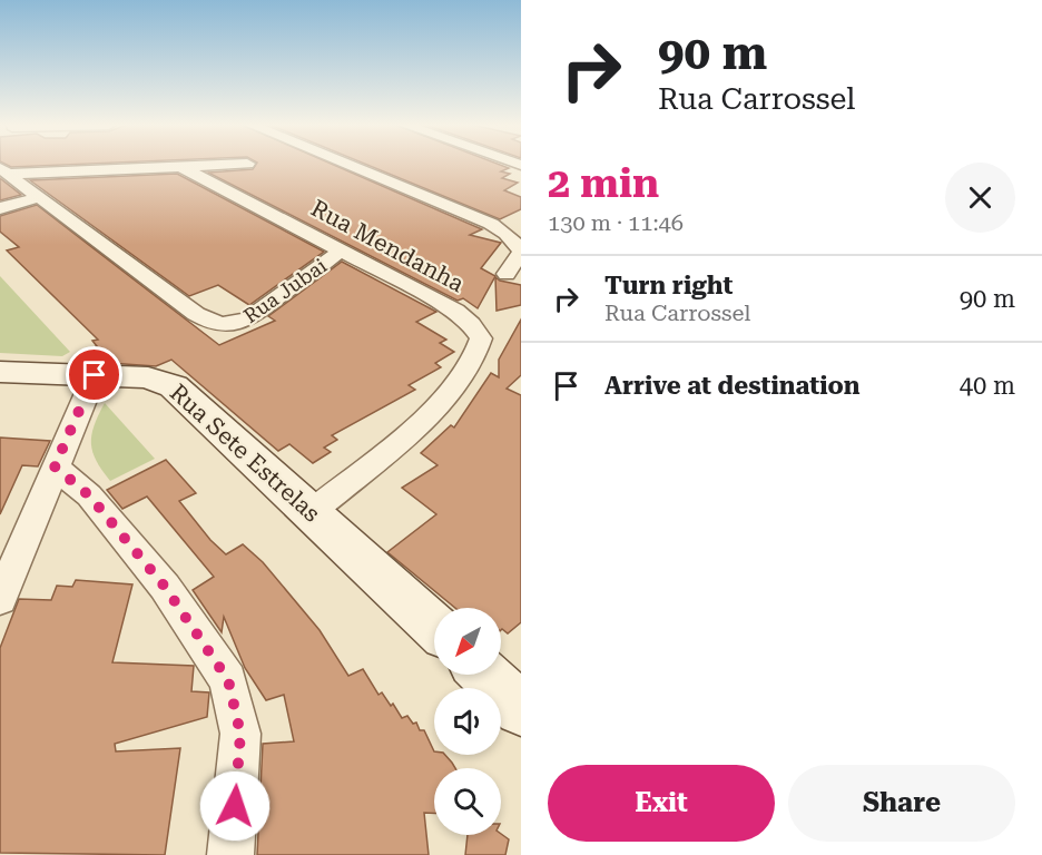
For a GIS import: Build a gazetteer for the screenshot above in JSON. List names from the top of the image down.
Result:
{
  "streets": {
    "street": ["Rua Mendanha", "Rua Jubai", "Rua Sete Estrelas"]
  },
  "crossings": [
    ["Rua Mendanha", "Rua Jubai"],
    ["Rua Mendanha", "Rua Sete Estrelas"]
  ],
  "north": "bottom left",
  "page": {
    "turn": ["90 m", "Rua Carrossel"],
    "heading": ["2 min", "130 m · 11:46"],
    "list": [
      {
        "name": "Turn right",
        "note": "Rua Carrossel",
        "value": "90 m"
      },
      {
        "name": "Arrive at destination",
        "value": "40 m"
      }
    ],
    "buttons": ["Exit", "Share"]
  }
}
